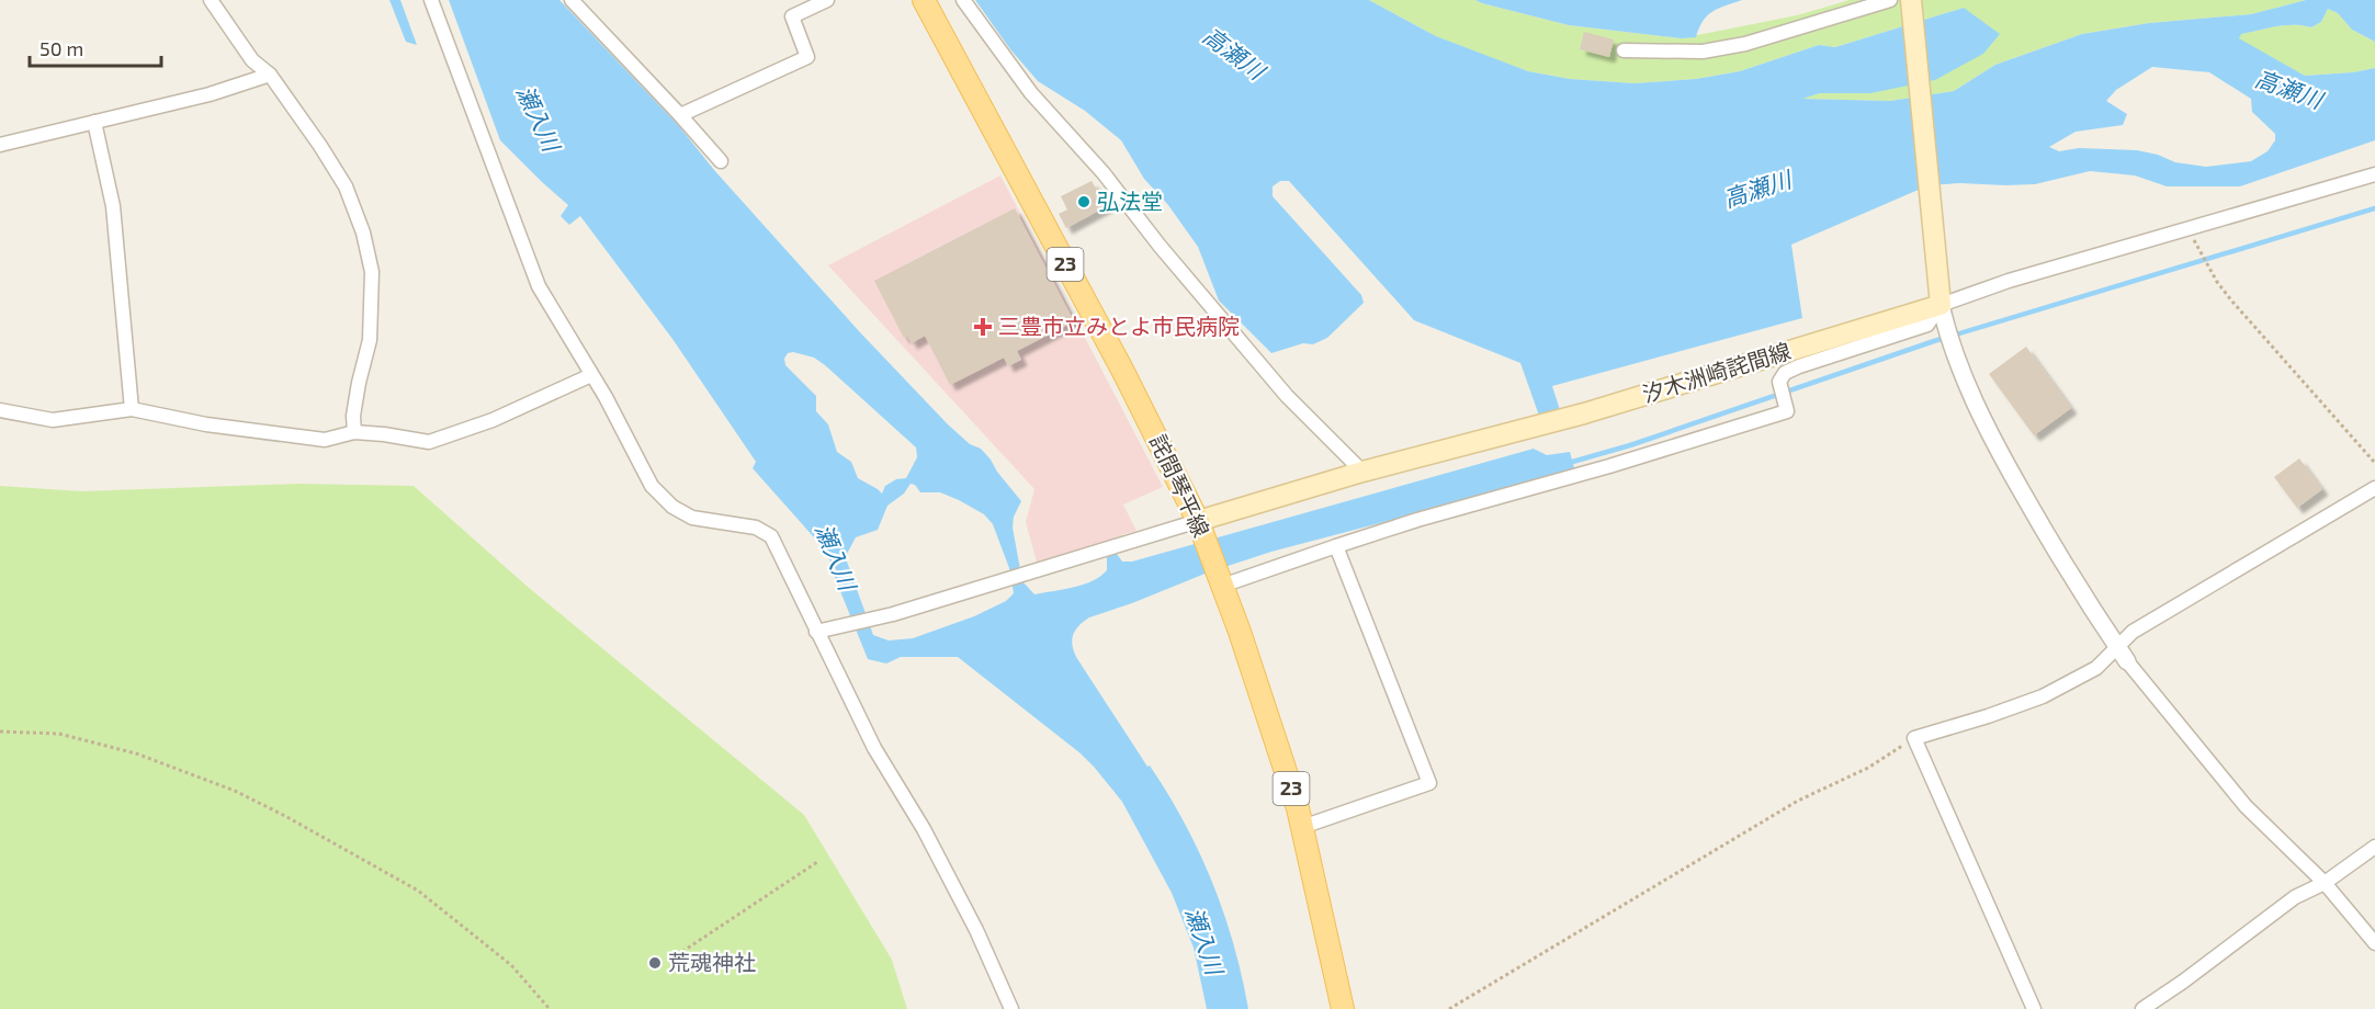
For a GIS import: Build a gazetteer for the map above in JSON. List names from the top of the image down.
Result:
{
  "streets": {
    "main road": ["23", "汐木洲崎詫間線", "詫間琴平線"]
  },
  "crossings": [
    ["汐木洲崎詫間線", "詫間琴平線"]
  ],
  "water": ["高瀬川", "瀬入川"],
  "places": {
    "other": ["弘法堂", "荒魂神社"],
    "health": ["三豊市立みとよ市民病院"]
  },
  "scale_bar": "50 m"
}
